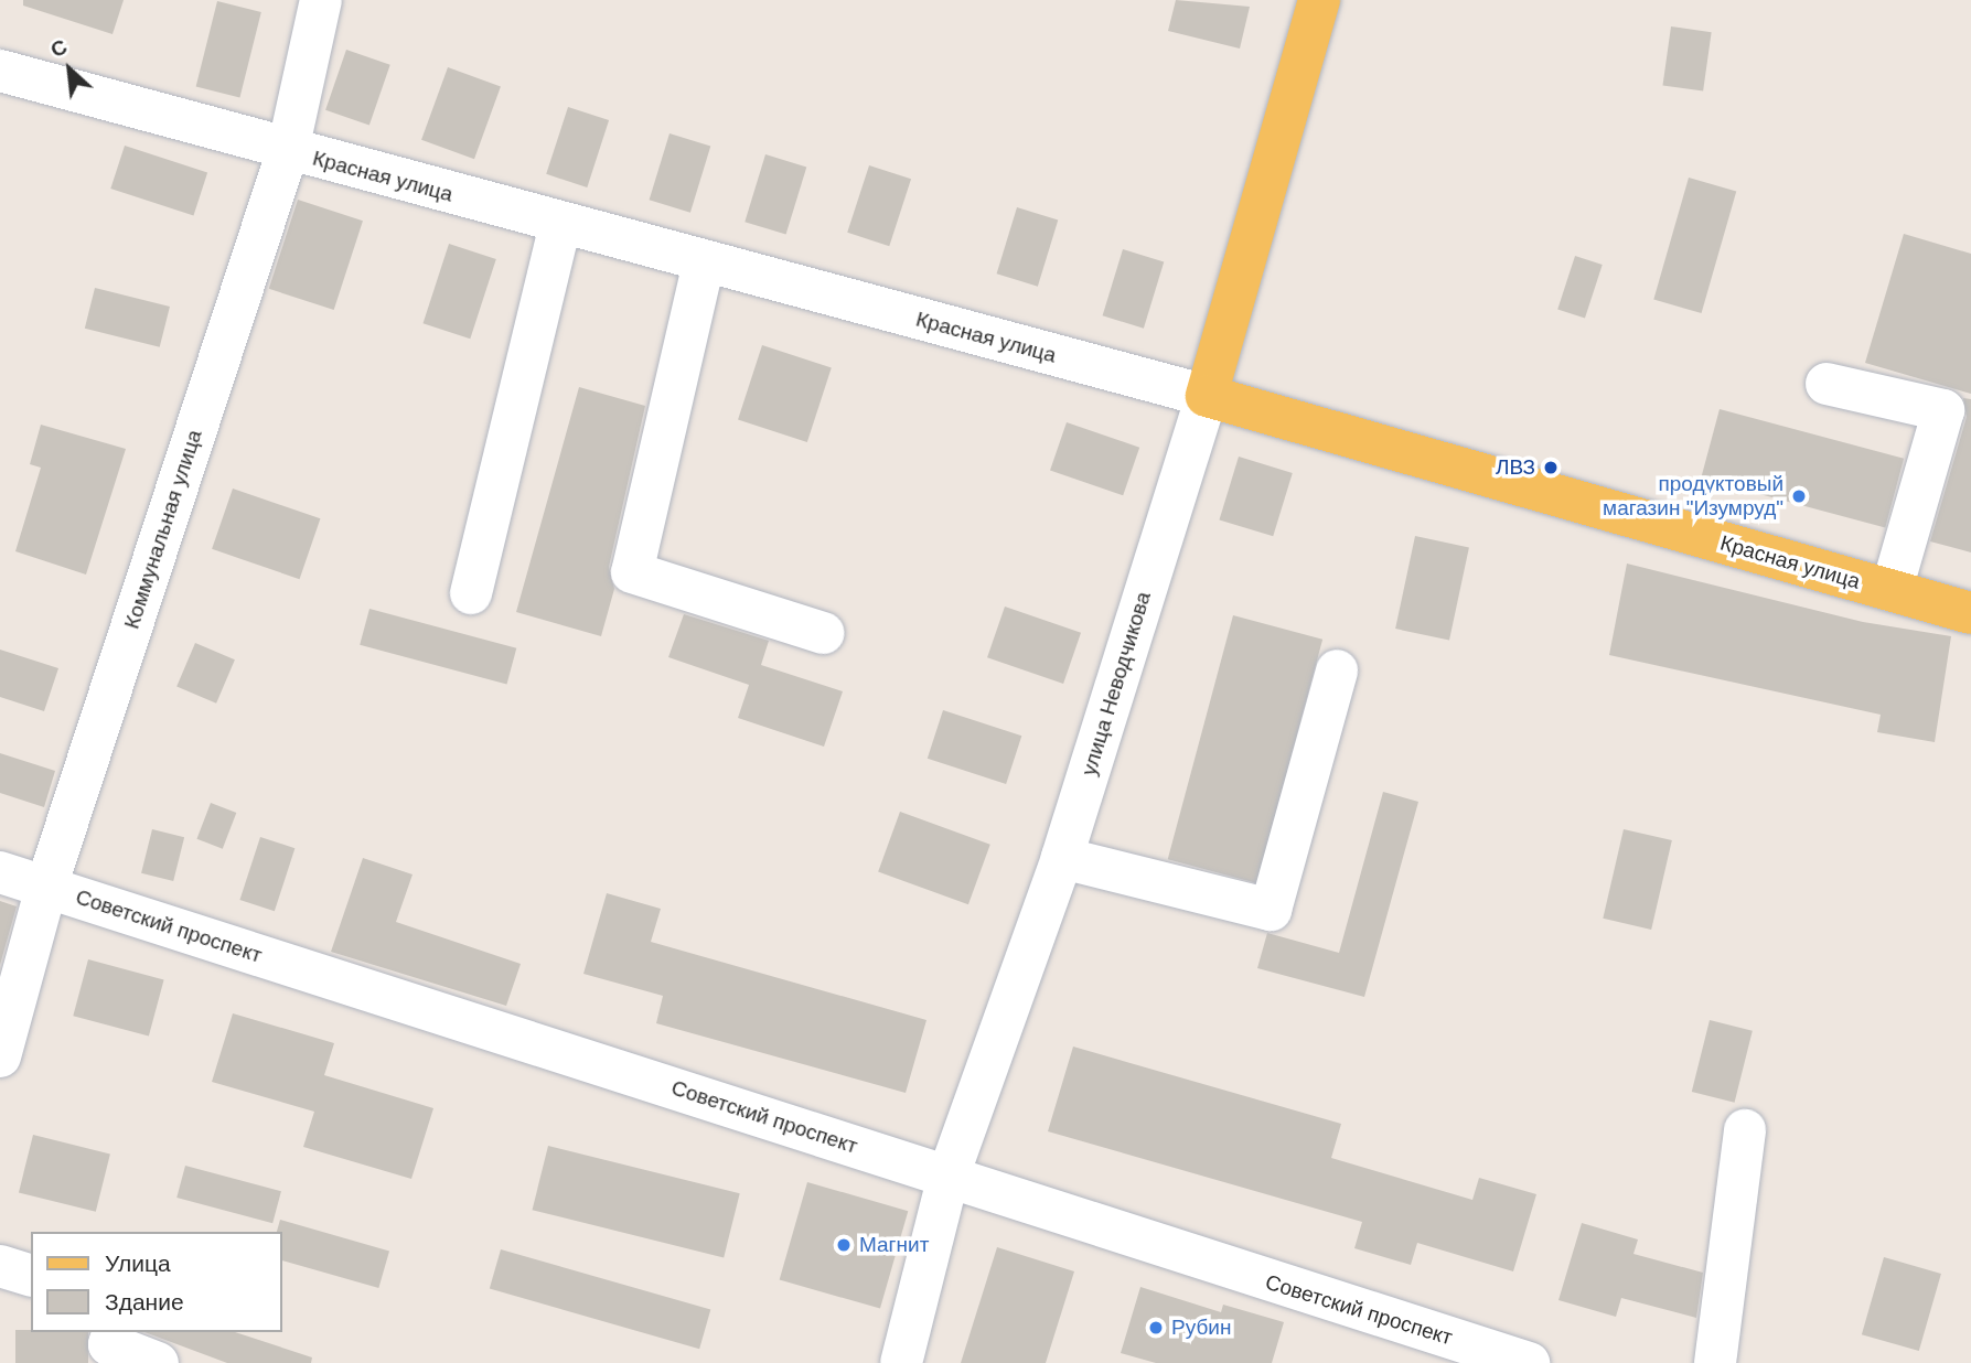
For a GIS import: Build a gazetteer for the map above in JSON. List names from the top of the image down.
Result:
{
  "streets": {
    "main road": ["Красная улица", "улица Неводчикова"],
    "street": ["Коммунальная улица", "Советский проспект"]
  },
  "crossings": [
    ["Красная улица", "Коммунальная улица"],
    ["Красная улица", "улица Неводчикова"],
    ["Коммунальная улица", "Советский проспект"],
    ["улица Неводчикова", "Советский проспект"]
  ],
  "places": [
    "ЛВЗ",
    "продуктовый магазин \"Изумруд\"",
    "Магнит",
    "Рубин"
  ],
  "legend": ["Улица", "Здание"],
  "north": "top left"
}
